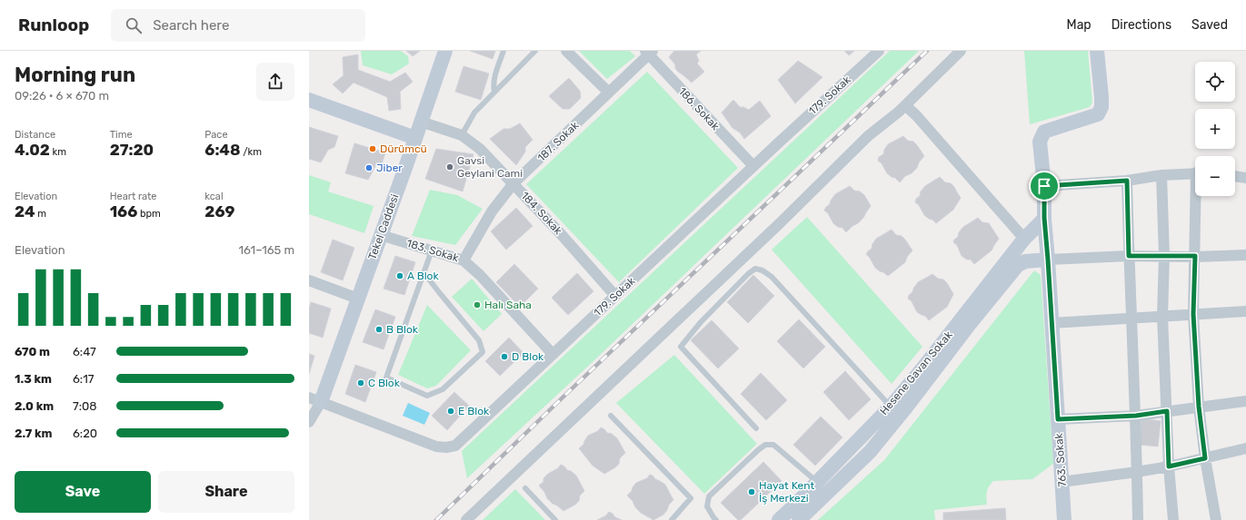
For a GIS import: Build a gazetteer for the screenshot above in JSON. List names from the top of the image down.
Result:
{
  "streets": {
    "street": [
      "179. Sokak",
      "186. Sokak",
      "187. Sokak",
      "184. Sokak",
      "Tekel Caddesi",
      "183. Sokak",
      "Hesene Gavan Sokak",
      "763. Sokak"
    ]
  },
  "crossings": [
    ["179. Sokak", "186. Sokak"],
    ["179. Sokak", "184. Sokak"],
    ["179. Sokak", "Tekel Caddesi"],
    ["179. Sokak", "183. Sokak"],
    ["186. Sokak", "187. Sokak"],
    ["187. Sokak", "184. Sokak"],
    ["187. Sokak", "183. Sokak"],
    ["184. Sokak", "Tekel Caddesi"],
    ["Tekel Caddesi", "183. Sokak"],
    ["Hesene Gavan Sokak", "763. Sokak"]
  ],
  "places": [
    "Dürümcü",
    "Gavsi Geylani Cami",
    "Jiber",
    "A Blok",
    "Halı Saha",
    "B Blok",
    "D Blok",
    "C Blok",
    "E Blok",
    "Hayat Kent İş Merkezi"
  ],
  "page": {
    "header": "Runloop",
    "search": "Search here",
    "nav": ["Map", "Directions", "Saved"],
    "heading": ["Morning run", "09:26 · 6 × 670 m"],
    "map_buttons": ["+", "−"],
    "stats": [
      ["Distance", "4.02 km"],
      ["Time", "27:20"],
      ["Pace", "6:48 /km"],
      ["Elevation", "24 m"],
      ["Heart rate", "166 bpm"],
      ["kcal", "269"]
    ],
    "chart": ["Elevation", "161–165 m"],
    "list": [
      {
        "name": "670 m",
        "note": "6:47"
      },
      {
        "name": "1.3 km",
        "note": "6:17"
      },
      {
        "name": "2.0 km",
        "note": "7:08"
      },
      {
        "name": "2.7 km",
        "note": "6:20"
      }
    ],
    "buttons": ["Save", "Share"]
  }
}
